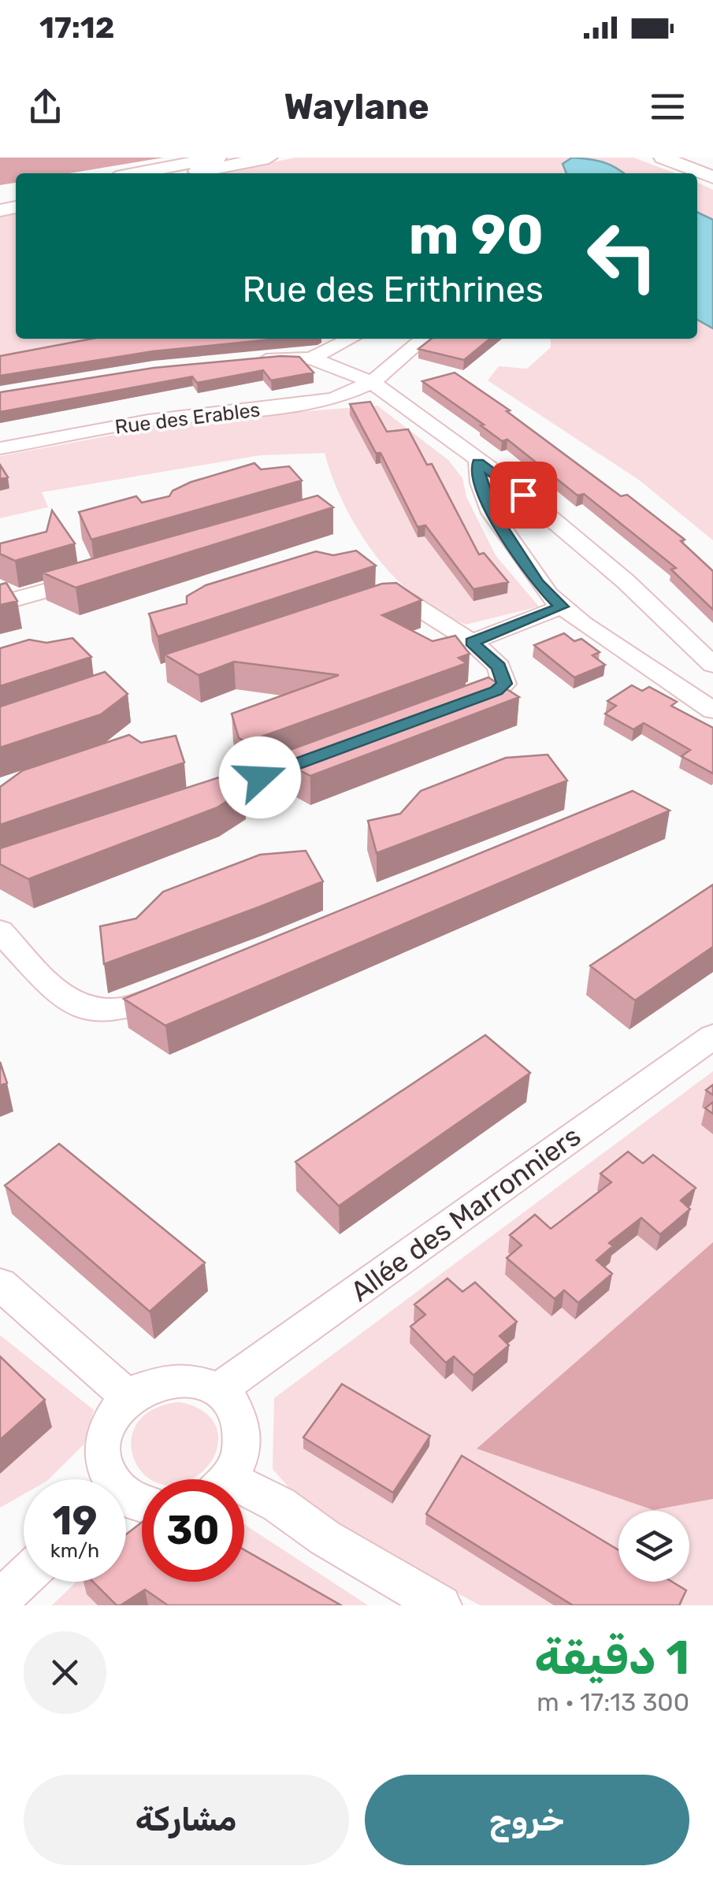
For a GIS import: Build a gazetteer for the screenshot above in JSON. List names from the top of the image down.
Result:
{
  "streets": {
    "street": ["Rue des Erables", "Allée des Marronniers"]
  },
  "page": {
    "status": "17:12",
    "header": "Waylane",
    "turn": ["90 m", "Rue des Erithrines"],
    "speed": "19 km/h",
    "limit": "30",
    "heading": ["1 دقيقة", "300 m · 17:13"],
    "buttons": ["خروج", "مشاركة"]
  }
}
